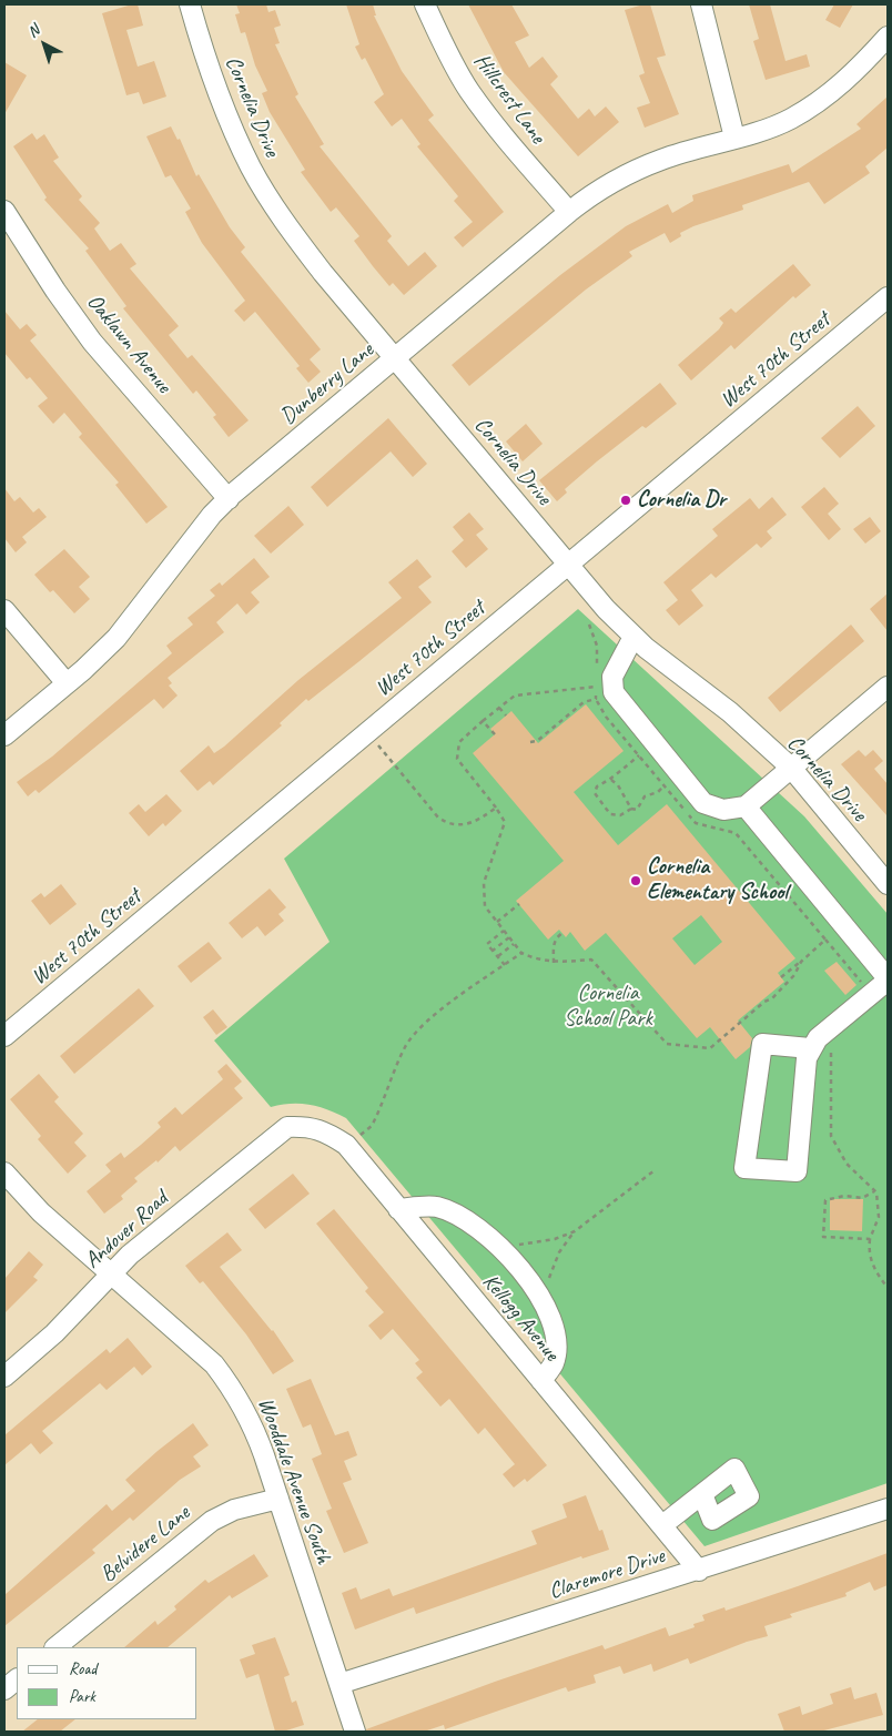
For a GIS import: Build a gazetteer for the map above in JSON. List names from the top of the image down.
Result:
{
  "streets": {
    "street": [
      "Hillcrest Lane",
      "Cornelia Drive",
      "Oaklawn Avenue",
      "West 70th Street",
      "Dunberry Lane",
      "Andover Road",
      "Kellogg Avenue",
      "Wooddale Avenue South",
      "Belvidere Lane",
      "Claremore Drive"
    ]
  },
  "crossings": [
    ["Hillcrest Lane", "Dunberry Lane"],
    ["Cornelia Drive", "West 70th Street"],
    ["Cornelia Drive", "Dunberry Lane"],
    ["Oaklawn Avenue", "Dunberry Lane"],
    ["Andover Road", "Kellogg Avenue"],
    ["Andover Road", "Wooddale Avenue South"],
    ["Kellogg Avenue", "Claremore Drive"],
    ["Wooddale Avenue South", "Belvidere Lane"],
    ["Wooddale Avenue South", "Claremore Drive"]
  ],
  "parks": ["Cornelia School Park"],
  "places": ["Cornelia Dr", "Cornelia Elementary School"],
  "legend": ["Road", "Park"],
  "north": "top left"
}
